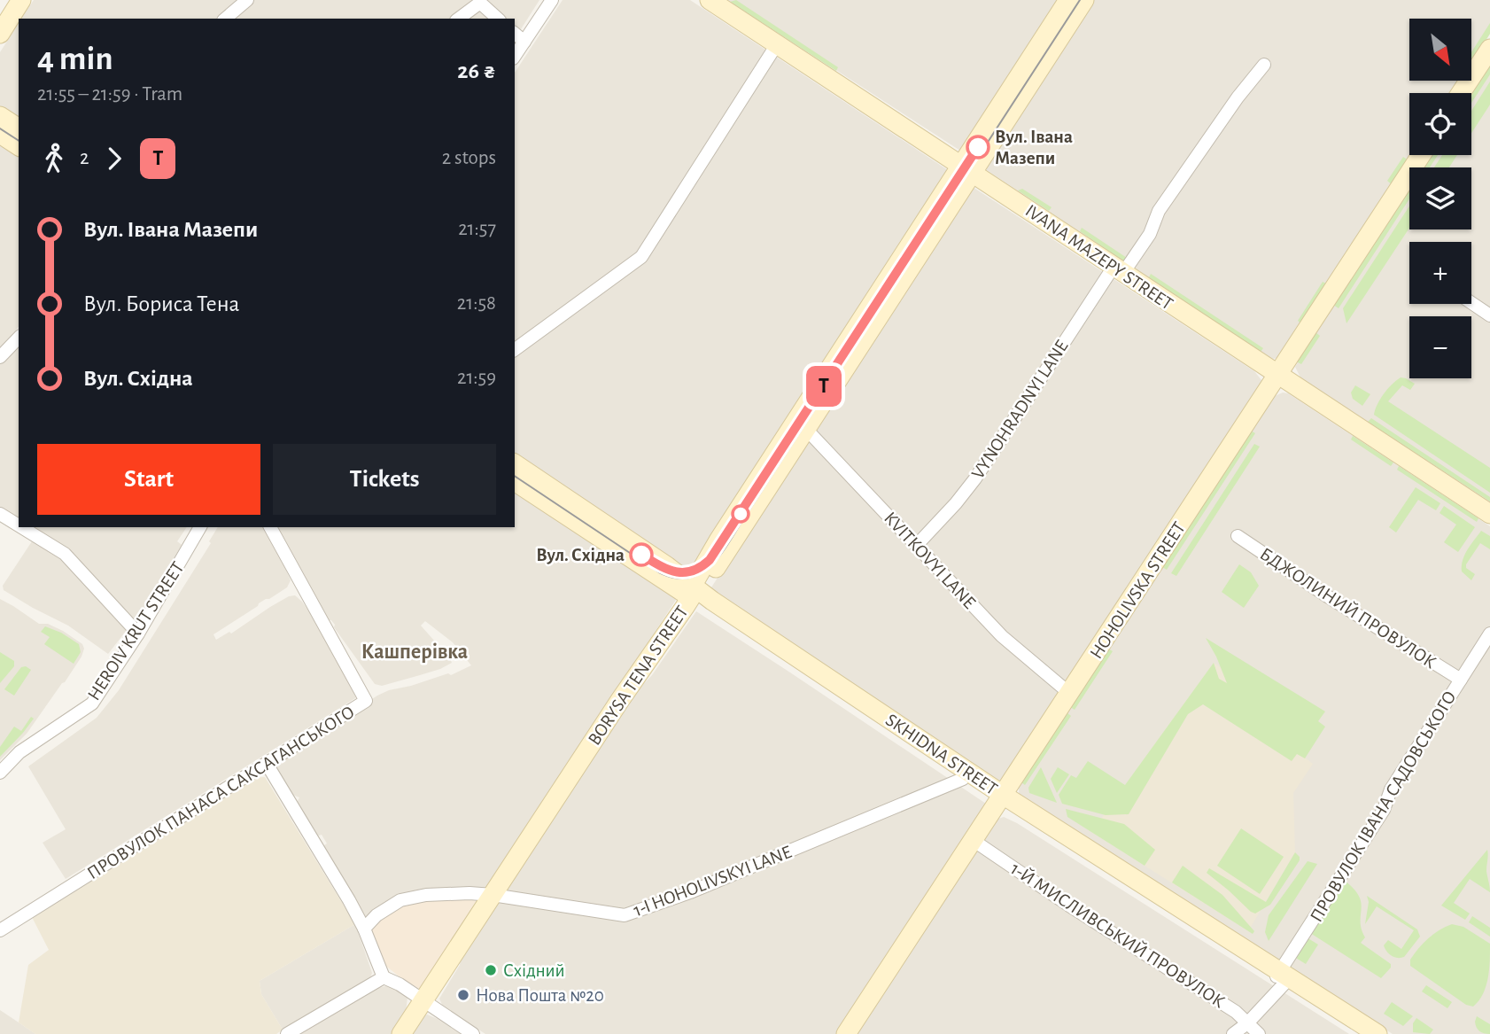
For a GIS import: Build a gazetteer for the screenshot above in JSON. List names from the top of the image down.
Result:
{
  "streets": {
    "street": [
      "IVANA MAZEPY STREET",
      "VYNOHRADNYI LANE",
      "KVITKOVYI LANE",
      "HOHOLIVSKA STREET",
      "БДЖОЛИНИЙ ПРОВУЛОК",
      "HEROIV KRUT STREET",
      "BORYSA TENA STREET",
      "SKHIDNA STREET",
      "ПРОВУЛОК ПАНАСА САКСАГАНСЬКОГО",
      "ПРОВУЛОК ІВАНА САДОВСЬКОГО",
      "1-I HOHOLIVSKYI LANE",
      "1-Й МИСЛИВСЬКИЙ ПРОВУЛОК"
    ]
  },
  "crossings": [
    ["IVANA MAZEPY STREET", "VYNOHRADNYI LANE"],
    ["IVANA MAZEPY STREET", "HOHOLIVSKA STREET"],
    ["IVANA MAZEPY STREET", "BORYSA TENA STREET"],
    ["VYNOHRADNYI LANE", "KVITKOVYI LANE"],
    ["KVITKOVYI LANE", "HOHOLIVSKA STREET"],
    ["KVITKOVYI LANE", "BORYSA TENA STREET"],
    ["HOHOLIVSKA STREET", "SKHIDNA STREET"],
    ["HOHOLIVSKA STREET", "1-Й МИСЛИВСЬКИЙ ПРОВУЛОК"],
    ["БДЖОЛИНИЙ ПРОВУЛОК", "ПРОВУЛОК ІВАНА САДОВСЬКОГО"],
    ["BORYSA TENA STREET", "SKHIDNA STREET"],
    ["BORYSA TENA STREET", "1-I HOHOLIVSKYI LANE"],
    ["SKHIDNA STREET", "ПРОВУЛОК ІВАНА САДОВСЬКОГО"],
    ["SKHIDNA STREET", "1-I HOHOLIVSKYI LANE"],
    ["ПРОВУЛОК ІВАНА САДОВСЬКОГО", "1-Й МИСЛИВСЬКИЙ ПРОВУЛОК"]
  ],
  "districts": ["Кашперівка"],
  "places": [
    "Вул. Івана Мазепи",
    "Вул. Східна",
    "Східний",
    "Нова Пошта №20"
  ],
  "lines": ["tram line Т"],
  "north": "bottom right",
  "page": {
    "on_map": "Т",
    "map_buttons": ["+", "−"],
    "heading": ["4 min", "21:55 – 21:59 · Tram", "26 ₴"],
    "legs": ["2", "Т", "2 stops"],
    "list": [
      {
        "name": "Вул. Івана Мазепи",
        "value": "21:57"
      },
      {
        "name": "Вул. Бориса Тена",
        "value": "21:58"
      },
      {
        "name": "Вул. Східна",
        "value": "21:59"
      }
    ],
    "buttons": ["Start", "Tickets"]
  }
}
